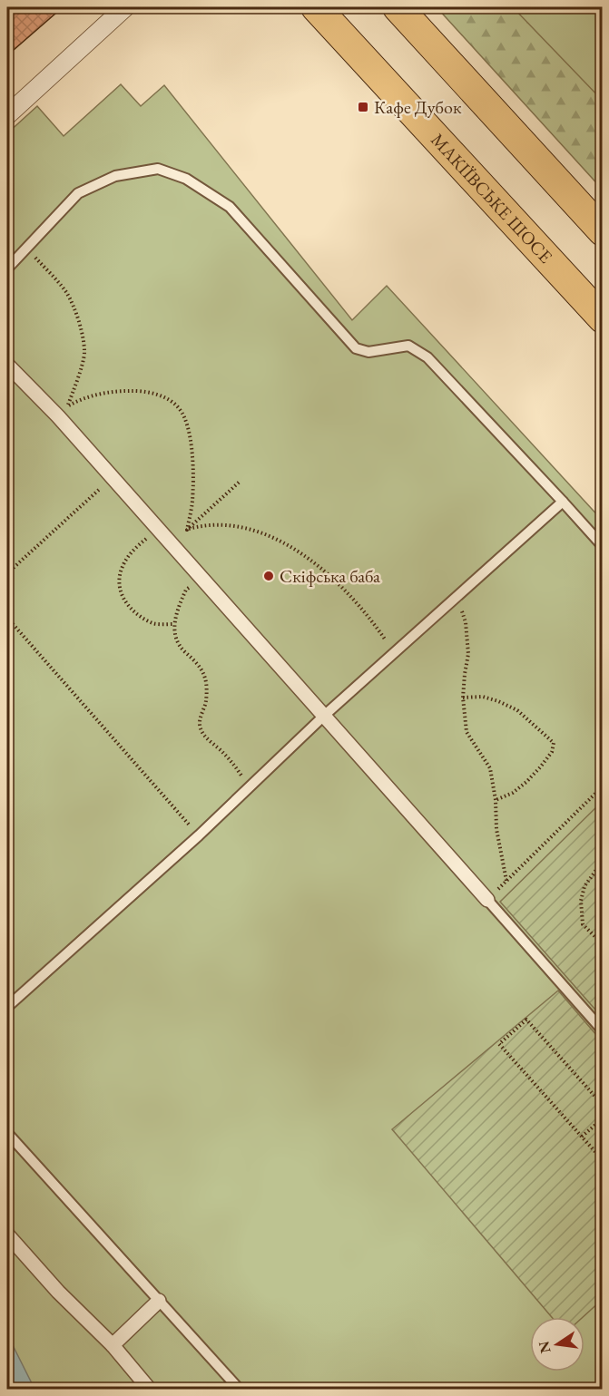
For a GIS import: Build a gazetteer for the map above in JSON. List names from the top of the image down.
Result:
{
  "streets": {
    "main road": ["МАКІЇВСЬКЕ ШОСЕ"]
  },
  "places": {
    "transit": ["Кафе Дубок"],
    "other": ["Скіфська баба"]
  },
  "north": "left"
}
